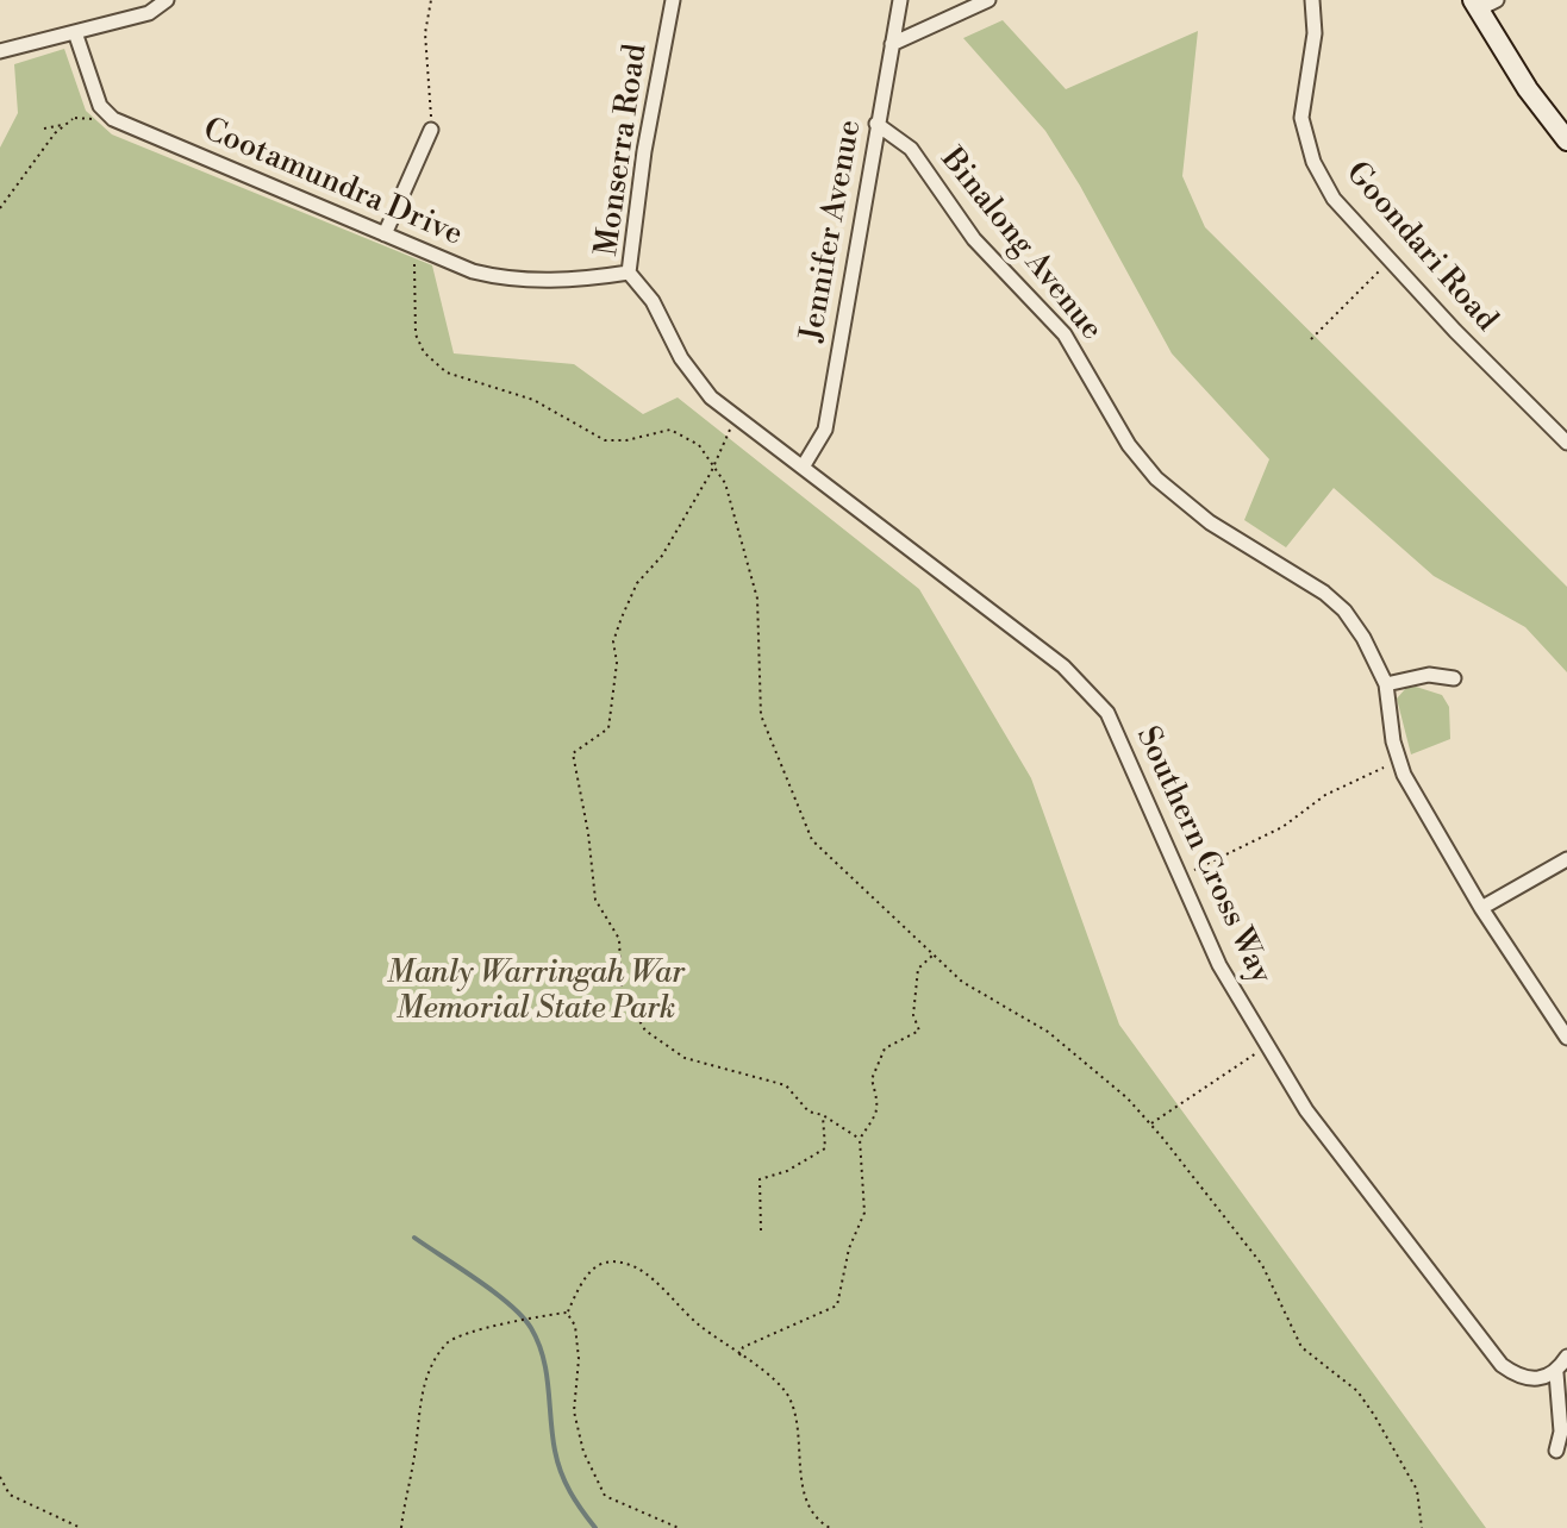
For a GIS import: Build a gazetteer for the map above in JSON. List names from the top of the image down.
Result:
{
  "streets": {
    "street": [
      "Monserra Road",
      "Cootamundra Drive",
      "Jennifer Avenue",
      "Binalong Avenue",
      "Goondari Road",
      "Southern Cross Way"
    ]
  },
  "crossings": [
    ["Monserra Road", "Cootamundra Drive"],
    ["Monserra Road", "Jennifer Avenue"],
    ["Monserra Road", "Southern Cross Way"],
    ["Jennifer Avenue", "Binalong Avenue"],
    ["Jennifer Avenue", "Southern Cross Way"]
  ],
  "parks": ["Manly Warringah War Memorial State Park"]
}
